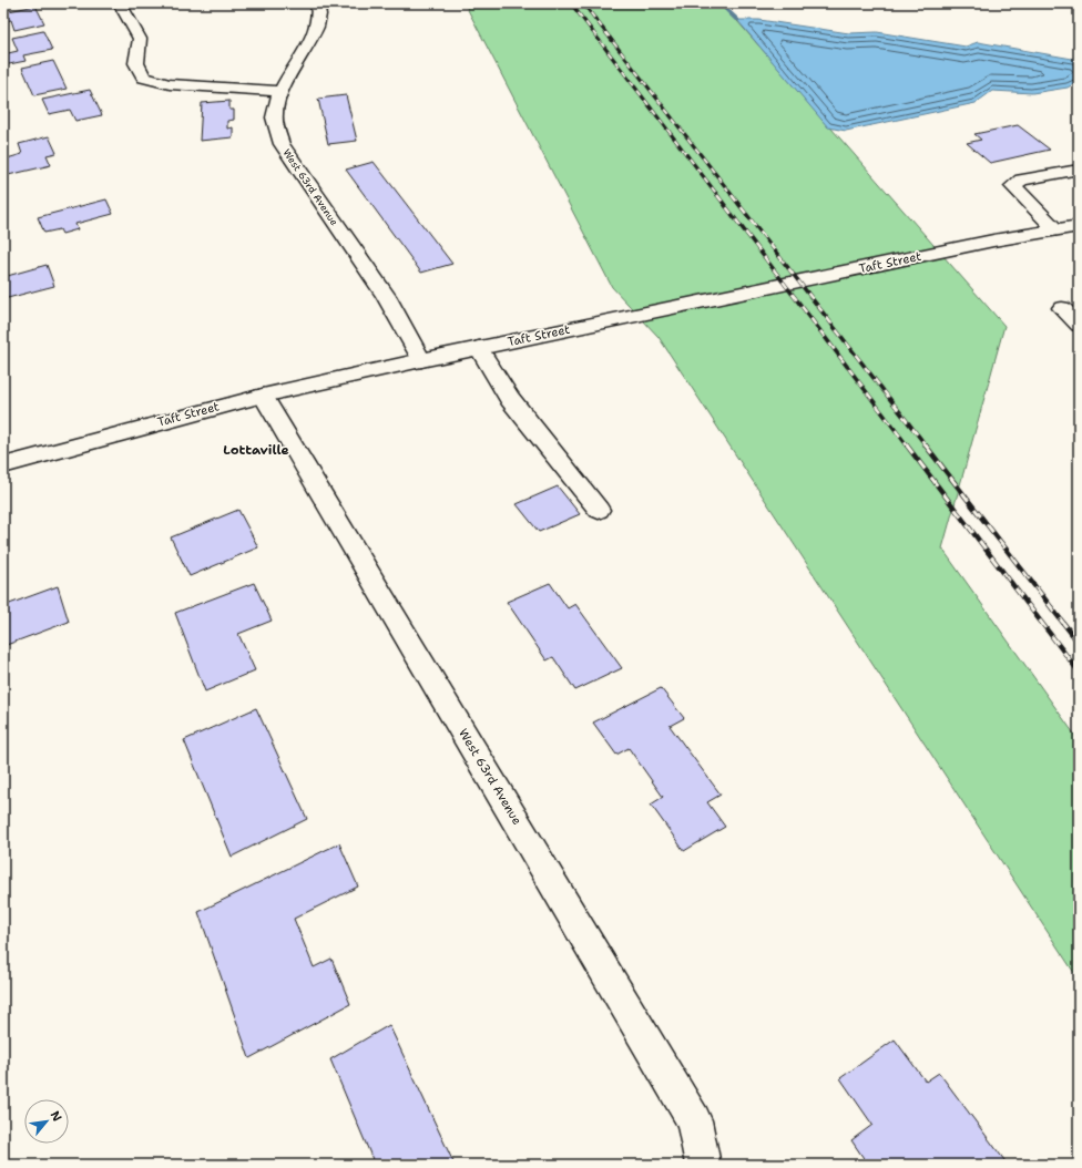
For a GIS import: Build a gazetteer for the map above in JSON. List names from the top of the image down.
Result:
{
  "streets": {
    "street": ["West 63rd Avenue", "Taft Street"]
  },
  "crossings": [
    ["West 63rd Avenue", "Taft Street"]
  ],
  "districts": ["Lottaville"],
  "north": "top right"
}
